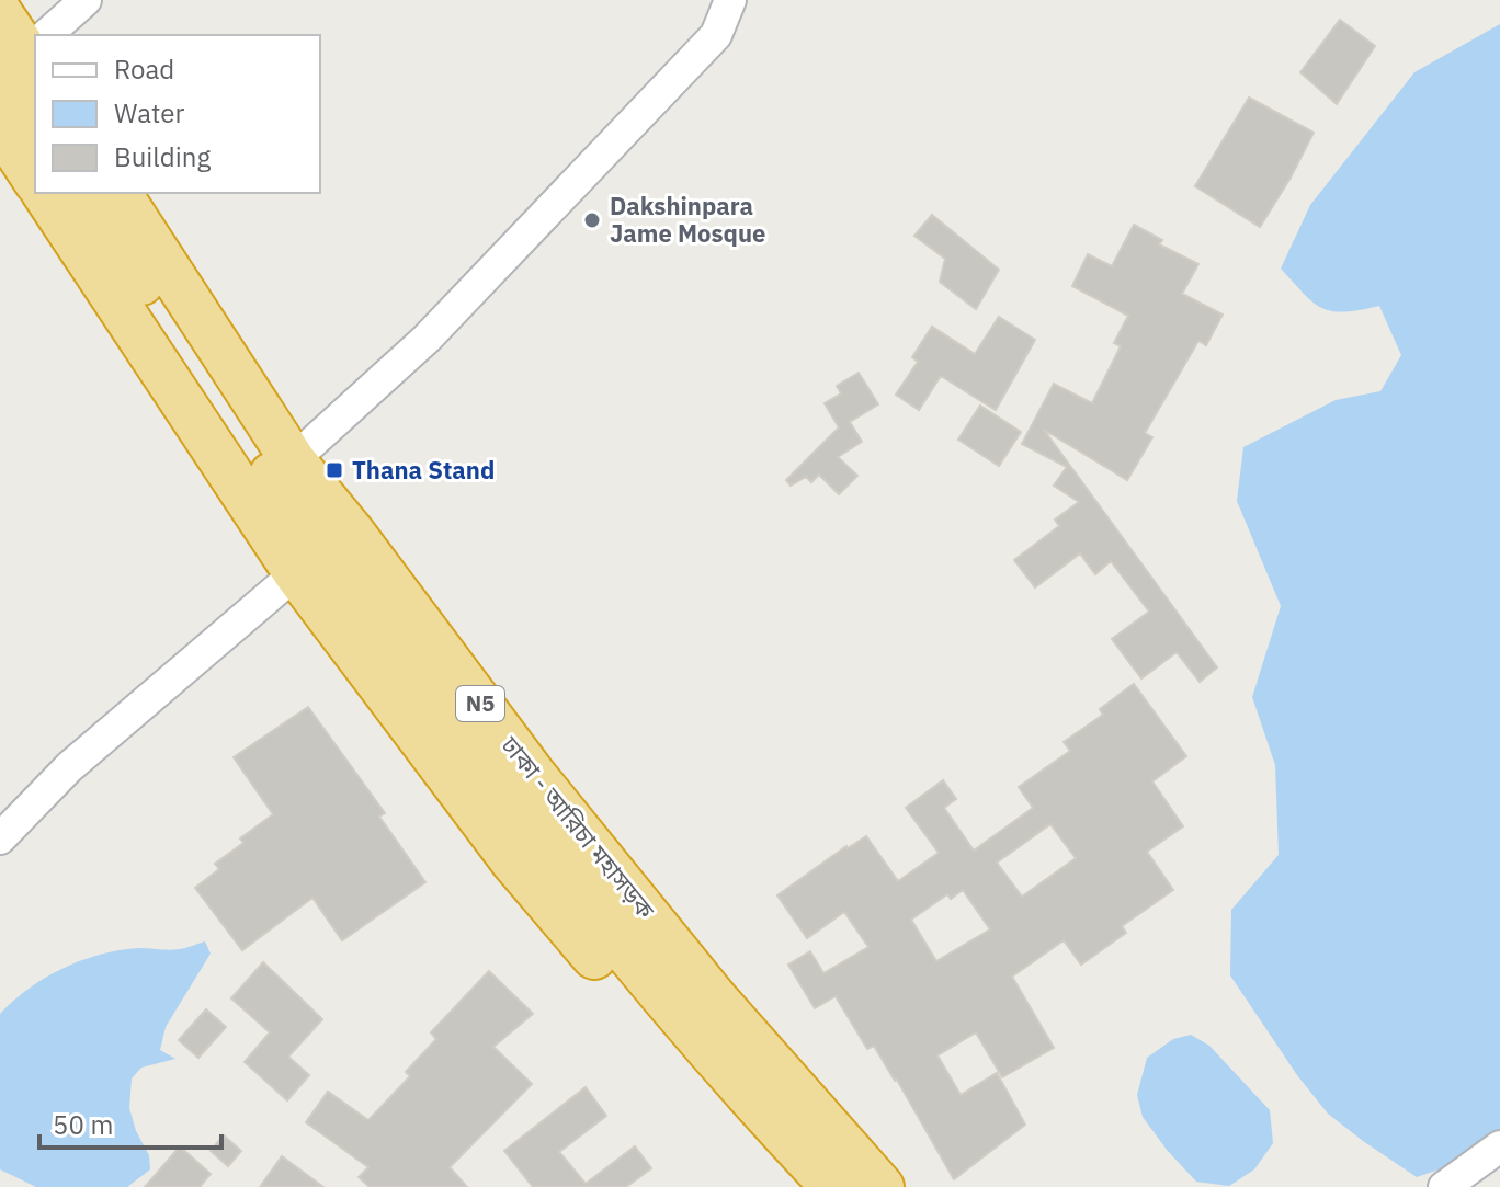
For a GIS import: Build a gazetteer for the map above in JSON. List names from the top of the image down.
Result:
{
  "streets": {
    "highway": ["N5", "ঢাকা - আরিচা মহাসড়ক"]
  },
  "places": {
    "other": ["Dakshinpara Jame Mosque"],
    "transit": ["Thana Stand"]
  },
  "legend": ["Road", "Water", "Building"],
  "scale_bar": "50 m"
}
